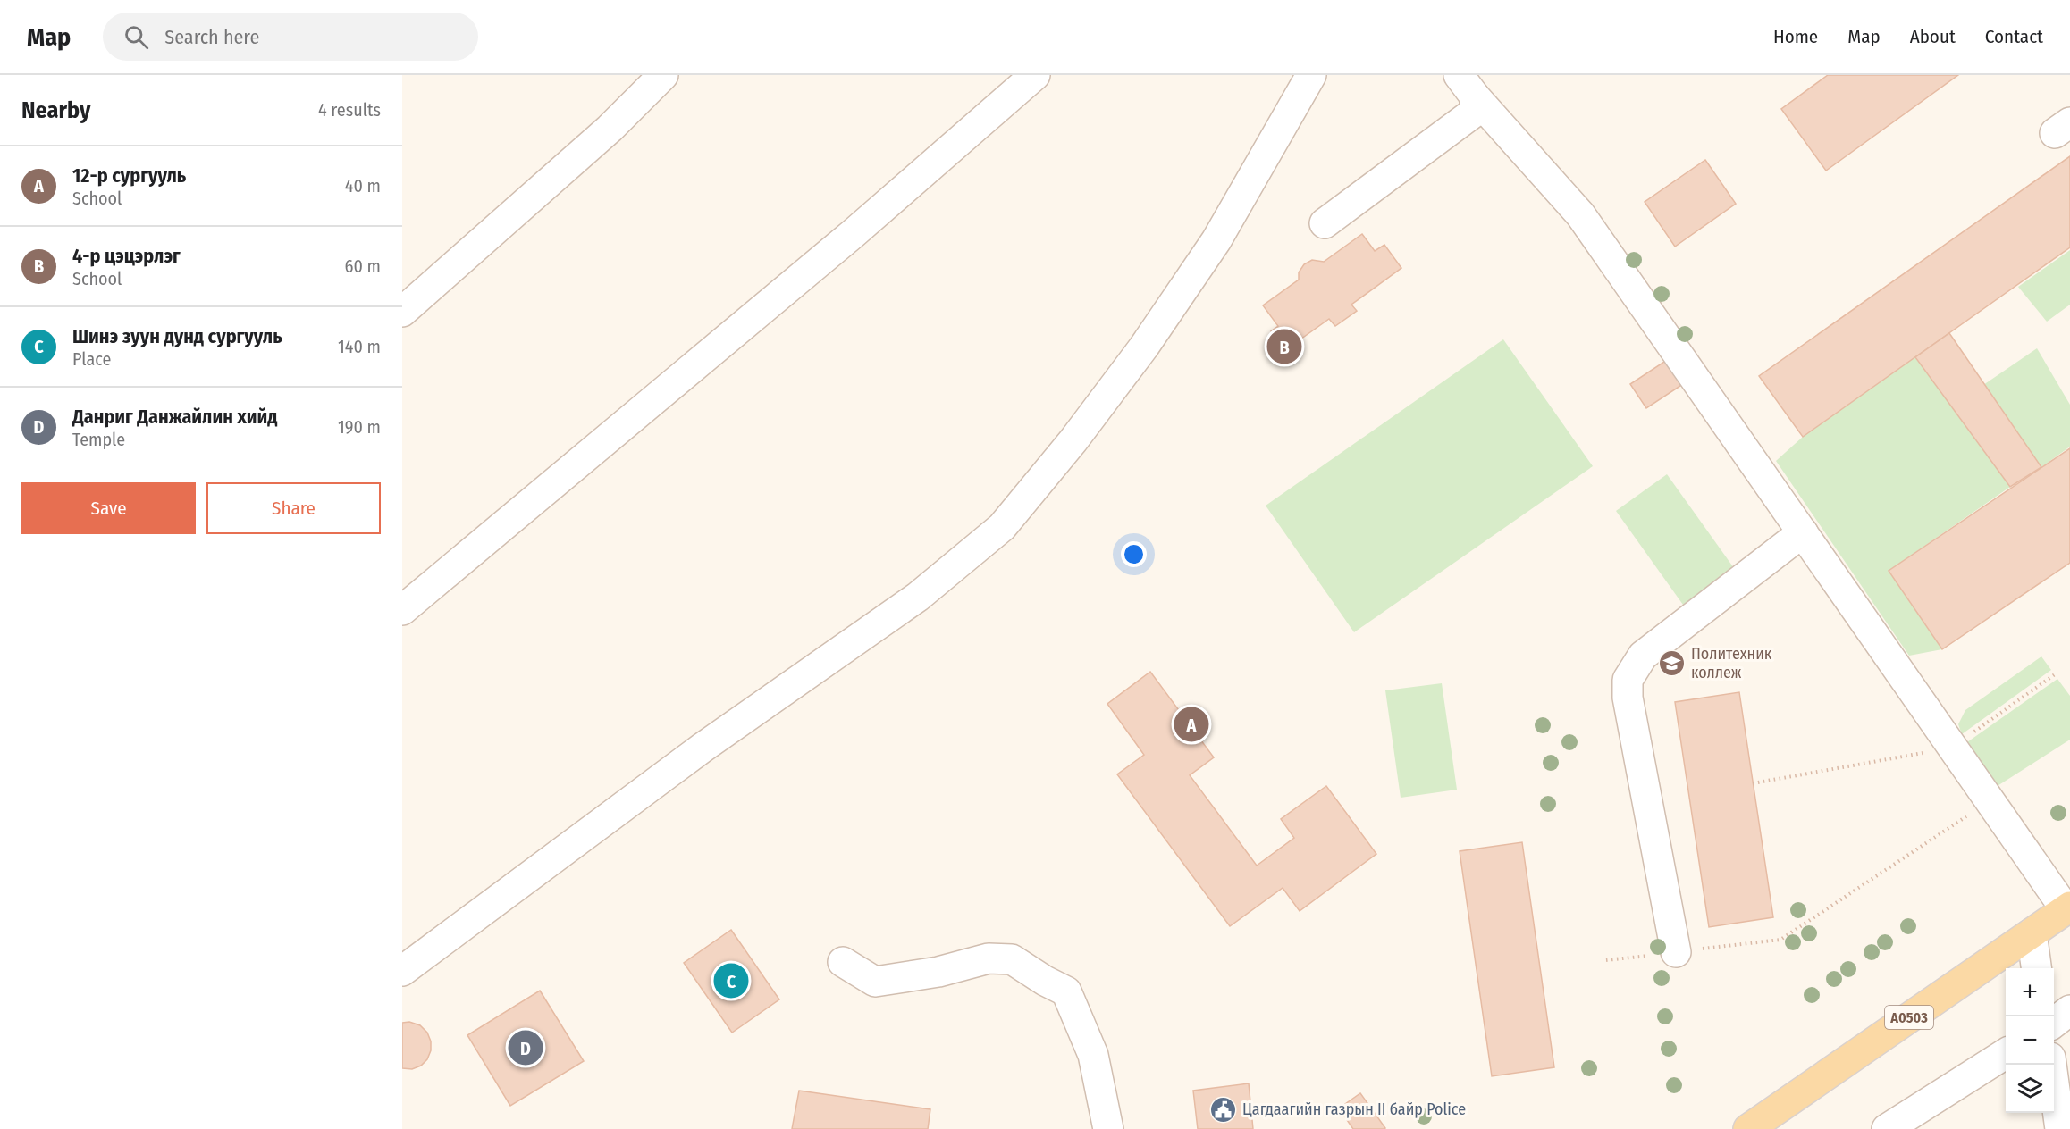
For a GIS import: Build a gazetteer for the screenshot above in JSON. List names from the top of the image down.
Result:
{
  "streets": {
    "main road": ["A0503"]
  },
  "places": {
    "school or university": ["Политехник коллеж"],
    "public building": ["Цагдаагийн газрын II байр Police"]
  },
  "page": {
    "header": "Map",
    "search": "Search here",
    "nav": [
      "Home",
      "Map",
      "About",
      "Contact"
    ],
    "heading": ["Nearby", "4 results"],
    "list": [
      {
        "mark": "A",
        "name": "12-р сургууль",
        "note": "School",
        "value": "40 m"
      },
      {
        "mark": "B",
        "name": "4-р цэцэрлэг",
        "note": "School",
        "value": "60 m"
      },
      {
        "mark": "C",
        "name": "Шинэ зуун дунд сургууль",
        "note": "Place",
        "value": "140 m"
      },
      {
        "mark": "D",
        "name": "Данриг Данжайлин хийд",
        "note": "Temple",
        "value": "190 m"
      }
    ],
    "pins": [
      "B",
      "A",
      "C",
      "D"
    ],
    "buttons": ["Save", "Share"],
    "map_buttons": ["+", "−"]
  }
}
